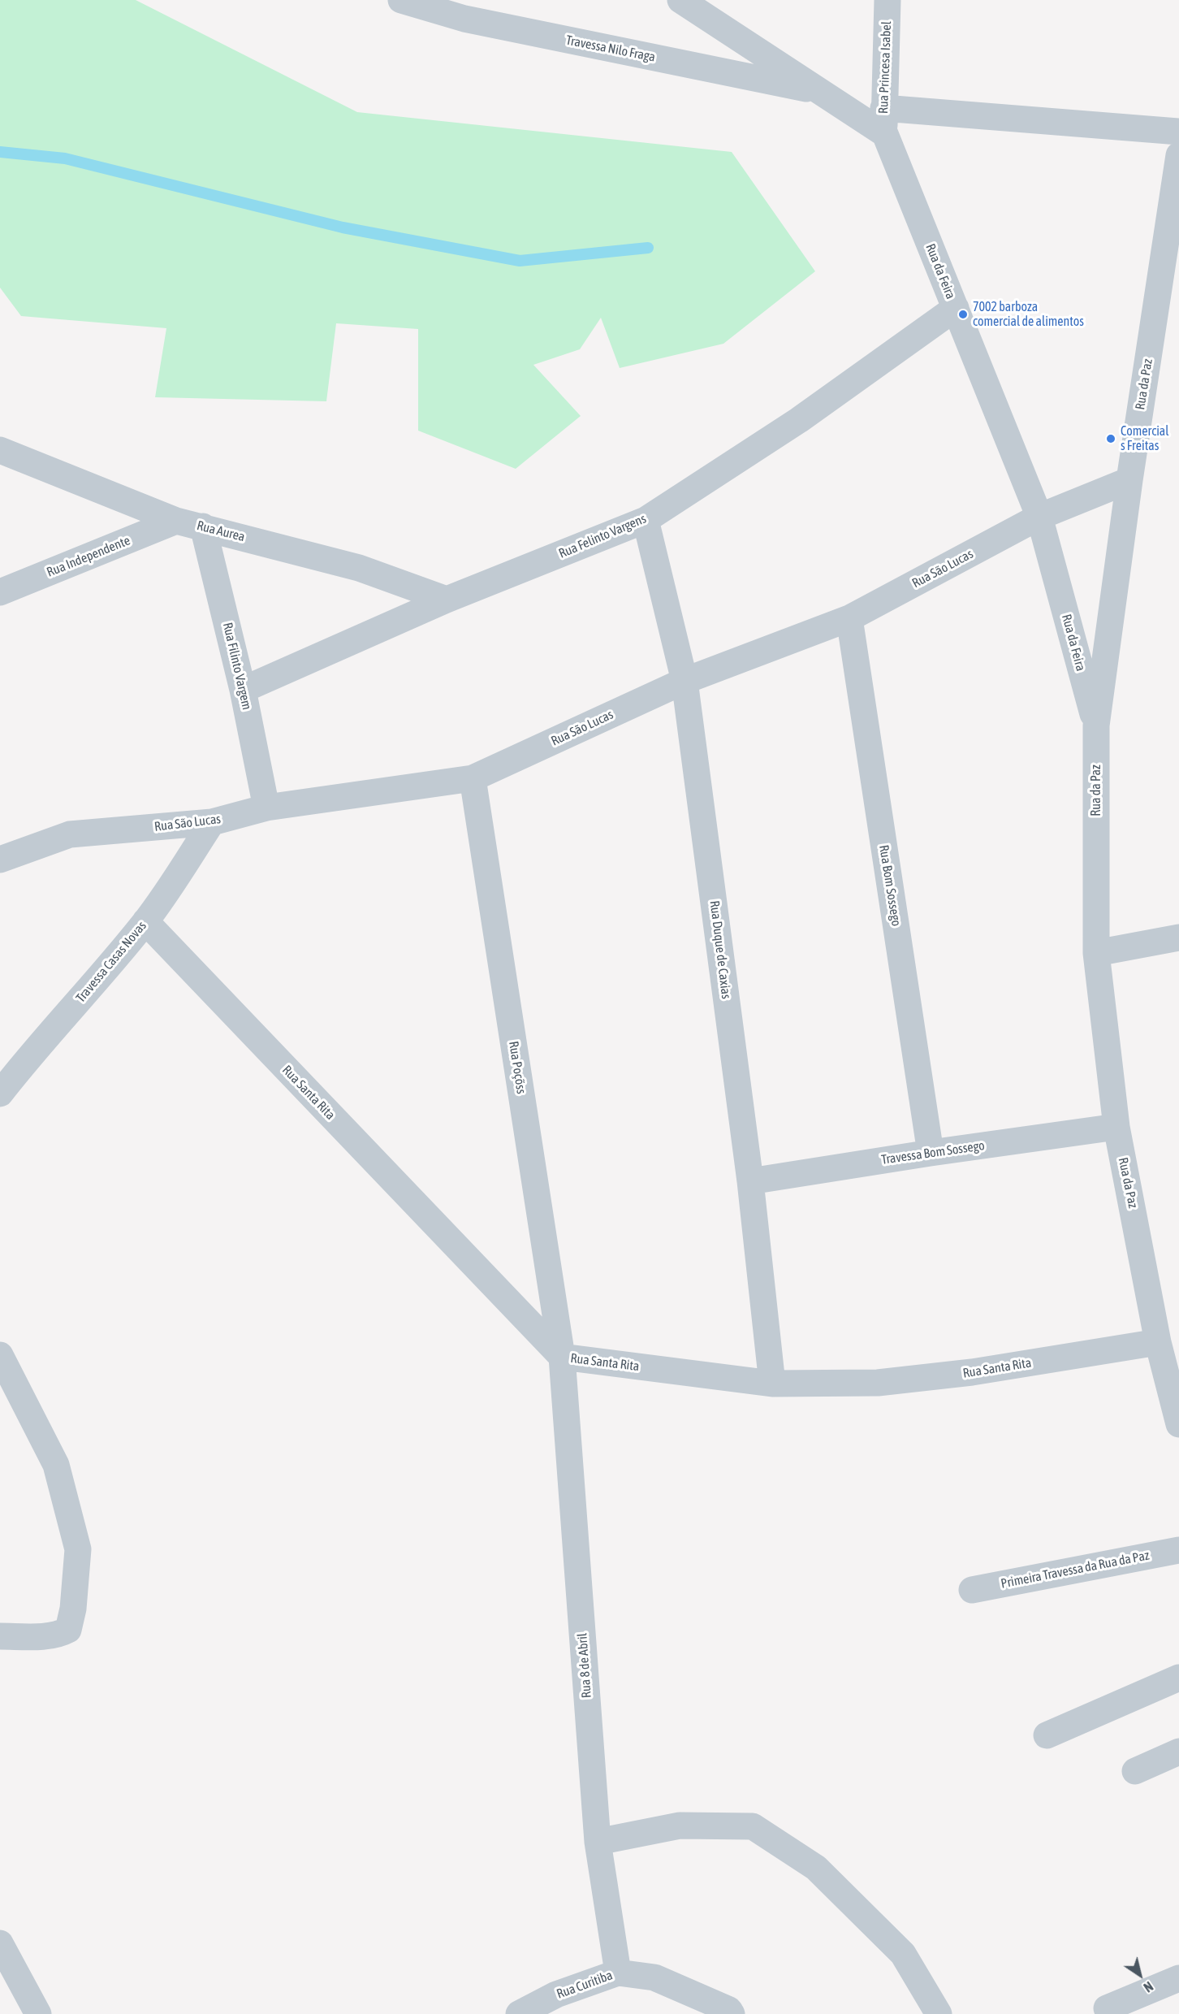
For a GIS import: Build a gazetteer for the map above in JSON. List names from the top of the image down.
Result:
{
  "streets": {
    "street": [
      "Travessa Nilo Fraga",
      "Rua Princesa Isabel",
      "Rua da Feira",
      "Rua da Paz",
      "Rua Aurea",
      "Rua Felinto Vargens",
      "Rua Independente",
      "Rua São Lucas",
      "Rua Filinto Vargem",
      "Rua Bom Sossego",
      "Rua Duque de Caxias",
      "Travessa Casas Novas",
      "Rua Poçõss",
      "Rua Santa Rita",
      "Travessa Bom Sossego",
      "Primeira Travessa da Rua da Paz",
      "Rua 8 de Abril",
      "Rua Curitiba"
    ]
  },
  "crossings": [
    ["Rua Princesa Isabel", "Rua da Feira"],
    ["Rua da Feira", "Rua da Paz"],
    ["Rua da Feira", "Rua Felinto Vargens"],
    ["Rua da Feira", "Rua São Lucas"],
    ["Rua da Paz", "Rua São Lucas"],
    ["Rua da Paz", "Rua Santa Rita"],
    ["Rua da Paz", "Travessa Bom Sossego"],
    ["Rua Aurea", "Rua Felinto Vargens"],
    ["Rua Aurea", "Rua Independente"],
    ["Rua Aurea", "Rua Filinto Vargem"],
    ["Rua Felinto Vargens", "Rua Filinto Vargem"],
    ["Rua Felinto Vargens", "Rua Duque de Caxias"],
    ["Rua São Lucas", "Rua Filinto Vargem"],
    ["Rua São Lucas", "Rua Bom Sossego"],
    ["Rua São Lucas", "Rua Duque de Caxias"],
    ["Rua São Lucas", "Travessa Casas Novas"],
    ["Rua São Lucas", "Rua Poçõss"],
    ["Rua Bom Sossego", "Travessa Bom Sossego"],
    ["Rua Duque de Caxias", "Rua Santa Rita"],
    ["Rua Duque de Caxias", "Travessa Bom Sossego"],
    ["Travessa Casas Novas", "Rua Santa Rita"],
    ["Rua Poçõss", "Rua Santa Rita"],
    ["Rua Poçõss", "Rua 8 de Abril"],
    ["Rua Santa Rita", "Rua 8 de Abril"],
    ["Rua 8 de Abril", "Rua Curitiba"]
  ],
  "places": ["7002 barboza comercial de alimentos", "Comercial s Freitas"],
  "north": "bottom right"
}
